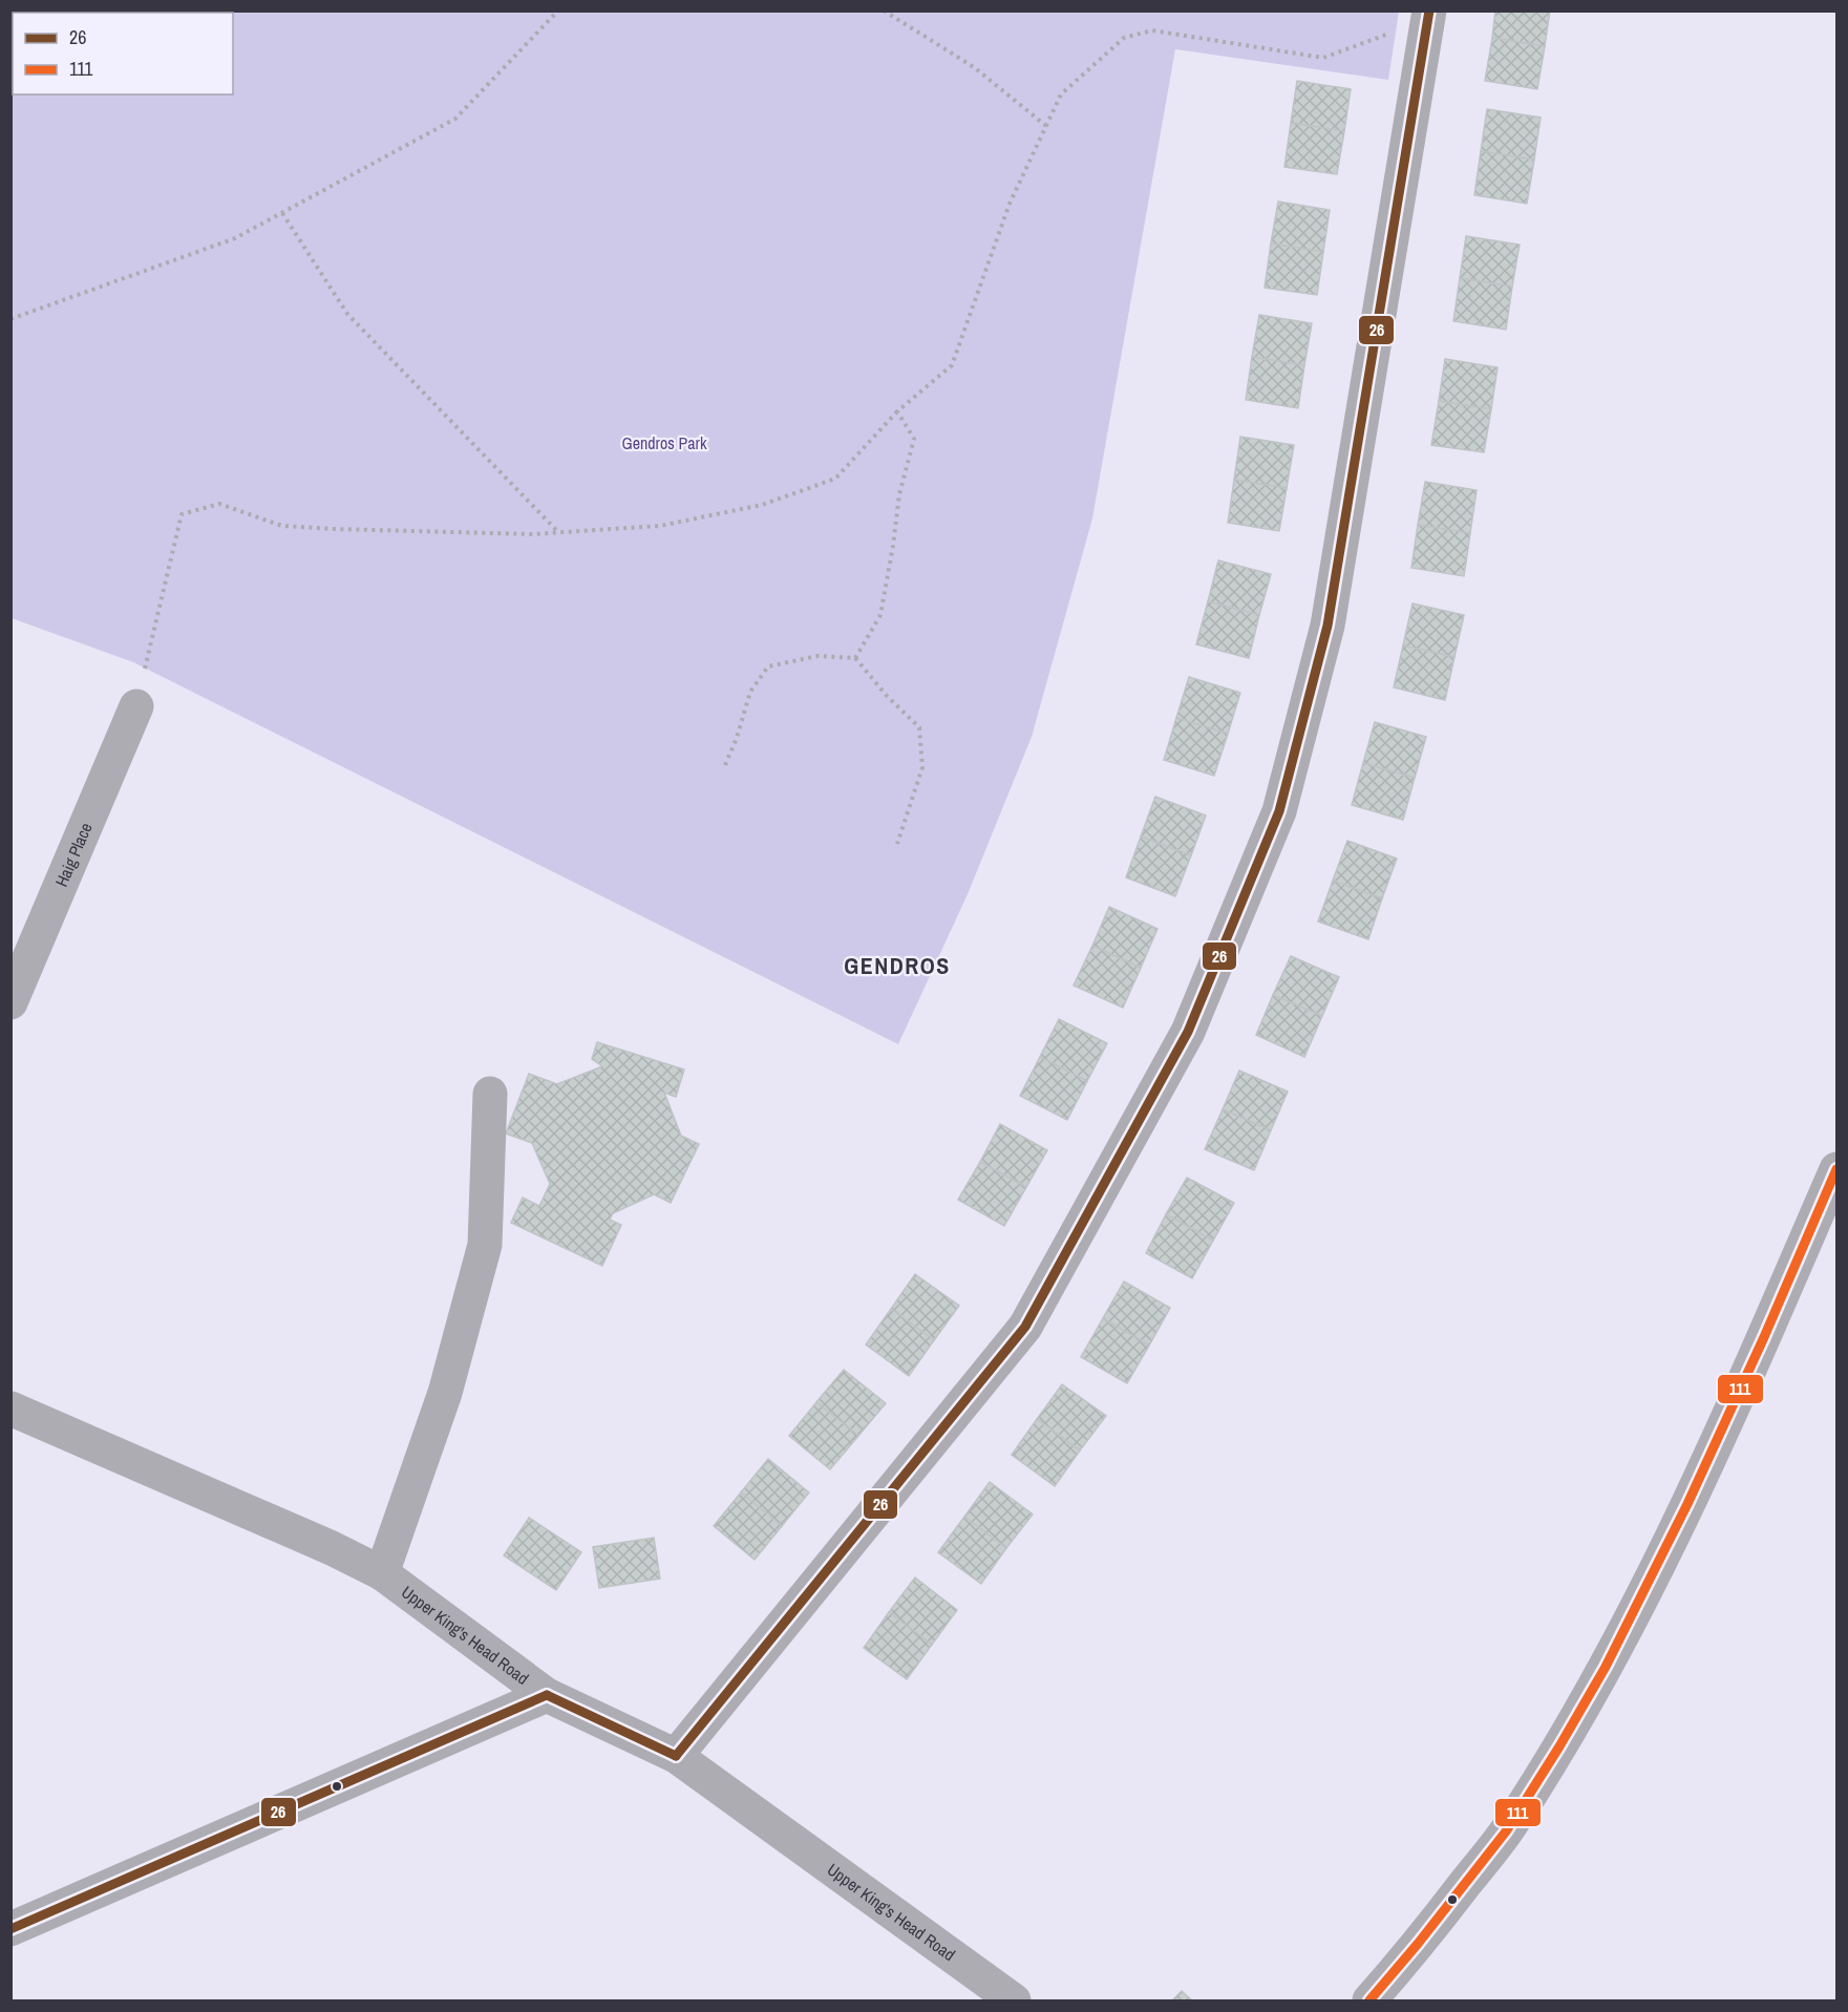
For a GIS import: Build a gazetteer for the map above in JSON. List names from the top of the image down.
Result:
{
  "streets": {
    "street": ["Haig Place", "Upper King's Head Road"]
  },
  "districts": ["GENDROS"],
  "parks": ["Gendros Park"],
  "lines": ["transit line 26", "transit line 111"],
  "legend": ["26", "111"]
}
